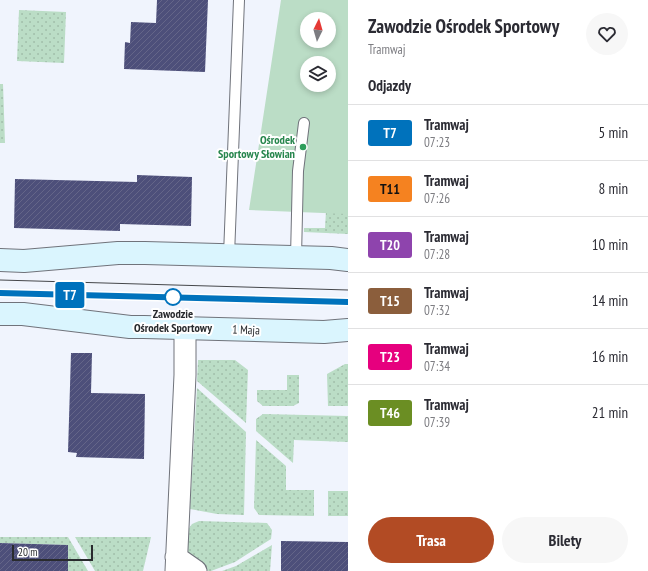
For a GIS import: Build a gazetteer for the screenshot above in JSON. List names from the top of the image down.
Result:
{
  "streets": {
    "street": ["1 Maja"]
  },
  "places": ["Ośrodek Sportowy Słowian", "Zawodzie Ośrodek Sportowy"],
  "lines": ["tram line T7"],
  "scale_bar": "20 m",
  "north": "top",
  "page": {
    "on_map": "T7",
    "heading": [
      ["Zawodzie Ośrodek Sportowy", "Tramwaj"],
      "Odjazdy"
    ],
    "list": [
      {
        "mark": "T7",
        "name": "Tramwaj",
        "note": "07:23",
        "value": "5 min"
      },
      {
        "mark": "T11",
        "name": "Tramwaj",
        "note": "07:26",
        "value": "8 min"
      },
      {
        "mark": "T20",
        "name": "Tramwaj",
        "note": "07:28",
        "value": "10 min"
      },
      {
        "mark": "T15",
        "name": "Tramwaj",
        "note": "07:32",
        "value": "14 min"
      },
      {
        "mark": "T23",
        "name": "Tramwaj",
        "note": "07:34",
        "value": "16 min"
      },
      {
        "mark": "T46",
        "name": "Tramwaj",
        "note": "07:39",
        "value": "21 min"
      }
    ],
    "buttons": ["Trasa", "Bilety"],
    "scale": "20 m"
  }
}
